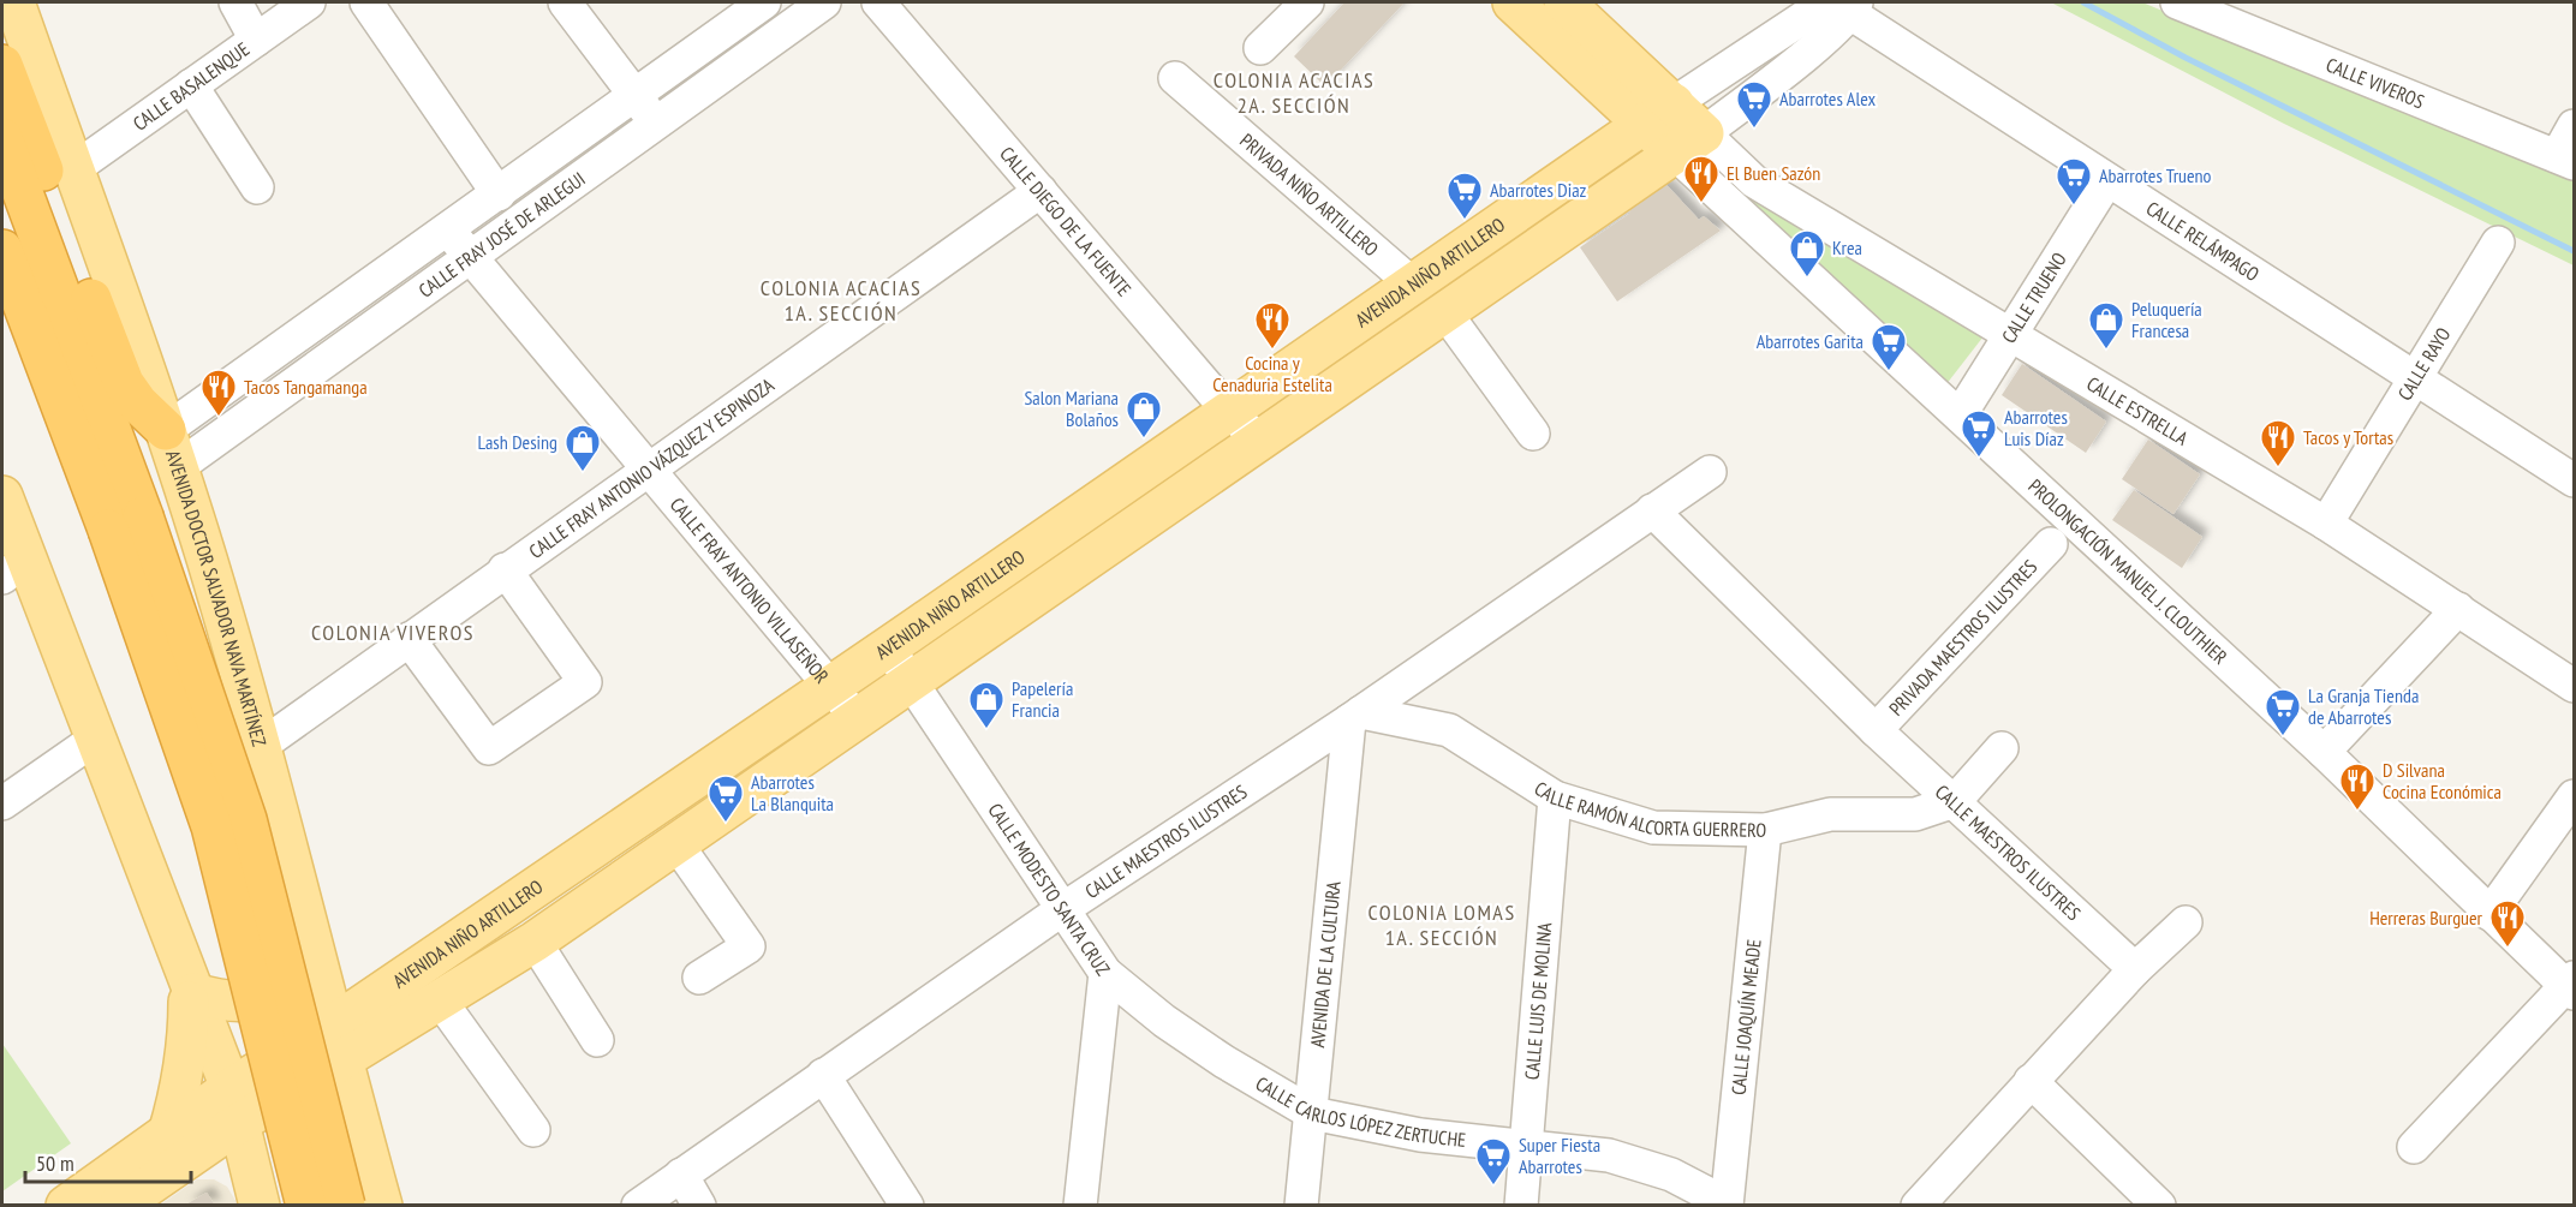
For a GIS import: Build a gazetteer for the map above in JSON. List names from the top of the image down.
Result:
{
  "streets": {
    "highway": ["AVENIDA DOCTOR SALVADOR NAVA MARTÍNEZ"],
    "main road": ["AVENIDA NIÑO ARTILLERO"],
    "street": [
      "CALLE VIVEROS",
      "CALLE BASALENQUE",
      "PRIVADA NIÑO ARTILLERO",
      "CALLE DIEGO DE LA FUENTE",
      "CALLE FRAY JOSÉ DE ARLEGUI",
      "CALLE RELÁMPAGO",
      "CALLE TRUENO",
      "CALLE RAYO",
      "CALLE ESTRELLA",
      "CALLE FRAY ANTONIO VÁZQUEZ Y ESPINOZA",
      "PROLONGACIÓN MANUEL J. CLOUTHIER",
      "CALLE FRAY ANTONIO VILLASEÑOR",
      "PRIVADA MAESTROS ILUSTRES",
      "CALLE RAMÓN ALCORTA GUERRERO",
      "CALLE MAESTROS ILUSTRES",
      "CALLE MODESTO SANTA CRUZ",
      "AVENIDA DE LA CULTURA",
      "CALLE LUIS DE MOLINA",
      "CALLE JOAQUÍN MEADE",
      "CALLE CARLOS LÓPEZ ZERTUCHE"
    ]
  },
  "crossings": [
    ["CALLE BASALENQUE", "AVENIDA DOCTOR SALVADOR NAVA MARTÍNEZ"],
    ["PRIVADA NIÑO ARTILLERO", "AVENIDA NIÑO ARTILLERO"],
    ["CALLE DIEGO DE LA FUENTE", "AVENIDA NIÑO ARTILLERO"],
    ["CALLE DIEGO DE LA FUENTE", "CALLE FRAY ANTONIO VÁZQUEZ Y ESPINOZA"],
    ["CALLE FRAY JOSÉ DE ARLEGUI", "CALLE FRAY ANTONIO VILLASEÑOR"],
    ["CALLE FRAY JOSÉ DE ARLEGUI", "AVENIDA DOCTOR SALVADOR NAVA MARTÍNEZ"],
    ["CALLE RELÁMPAGO", "AVENIDA NIÑO ARTILLERO"],
    ["CALLE RELÁMPAGO", "CALLE TRUENO"],
    ["CALLE RELÁMPAGO", "CALLE RAYO"],
    ["AVENIDA NIÑO ARTILLERO", "CALLE ESTRELLA"],
    ["AVENIDA NIÑO ARTILLERO", "PROLONGACIÓN MANUEL J. CLOUTHIER"],
    ["AVENIDA NIÑO ARTILLERO", "CALLE FRAY ANTONIO VILLASEÑOR"],
    ["AVENIDA NIÑO ARTILLERO", "AVENIDA DOCTOR SALVADOR NAVA MARTÍNEZ"],
    ["AVENIDA NIÑO ARTILLERO", "CALLE MODESTO SANTA CRUZ"],
    ["CALLE TRUENO", "CALLE ESTRELLA"],
    ["CALLE TRUENO", "PROLONGACIÓN MANUEL J. CLOUTHIER"],
    ["CALLE RAYO", "CALLE ESTRELLA"],
    ["CALLE ESTRELLA", "PROLONGACIÓN MANUEL J. CLOUTHIER"],
    ["CALLE FRAY ANTONIO VÁZQUEZ Y ESPINOZA", "CALLE FRAY ANTONIO VILLASEÑOR"],
    ["CALLE FRAY ANTONIO VÁZQUEZ Y ESPINOZA", "AVENIDA DOCTOR SALVADOR NAVA MARTÍNEZ"],
    ["PRIVADA MAESTROS ILUSTRES", "CALLE MAESTROS ILUSTRES"],
    ["CALLE RAMÓN ALCORTA GUERRERO", "CALLE MAESTROS ILUSTRES"],
    ["CALLE RAMÓN ALCORTA GUERRERO", "AVENIDA DE LA CULTURA"],
    ["CALLE RAMÓN ALCORTA GUERRERO", "CALLE LUIS DE MOLINA"],
    ["CALLE RAMÓN ALCORTA GUERRERO", "CALLE JOAQUÍN MEADE"],
    ["CALLE MAESTROS ILUSTRES", "CALLE MODESTO SANTA CRUZ"],
    ["CALLE MAESTROS ILUSTRES", "AVENIDA DE LA CULTURA"],
    ["CALLE MODESTO SANTA CRUZ", "CALLE CARLOS LÓPEZ ZERTUCHE"],
    ["AVENIDA DE LA CULTURA", "CALLE CARLOS LÓPEZ ZERTUCHE"],
    ["CALLE LUIS DE MOLINA", "CALLE CARLOS LÓPEZ ZERTUCHE"],
    ["CALLE JOAQUÍN MEADE", "CALLE CARLOS LÓPEZ ZERTUCHE"]
  ],
  "districts": [
    "COLONIA ACACIAS 2A. SECCIÓN",
    "COLONIA ACACIAS 1A. SECCIÓN",
    "COLONIA VIVEROS",
    "COLONIA LOMAS 1A. SECCIÓN"
  ],
  "places": {
    "supermarket": [
      "Abarrotes Alex",
      "Abarrotes Trueno",
      "Abarrotes Diaz",
      "Abarrotes Garita",
      "Abarrotes Luis Díaz",
      "La Granja Tienda de Abarrotes",
      "Abarrotes La Blanquita",
      "Super Fiesta Abarrotes"
    ],
    "restaurant": [
      "El Buen Sazón",
      "Cocina y Cenaduria Estelita",
      "Tacos Tangamanga",
      "Tacos y Tortas",
      "D Silvana Cocina Económica",
      "Herreras Burguer"
    ],
    "shop": [
      "Krea",
      "Peluquería Francesa",
      "Salon Mariana Bolaños",
      "Lash Desing",
      "Papelería Francia"
    ]
  },
  "scale_bar": "50 m"
}
